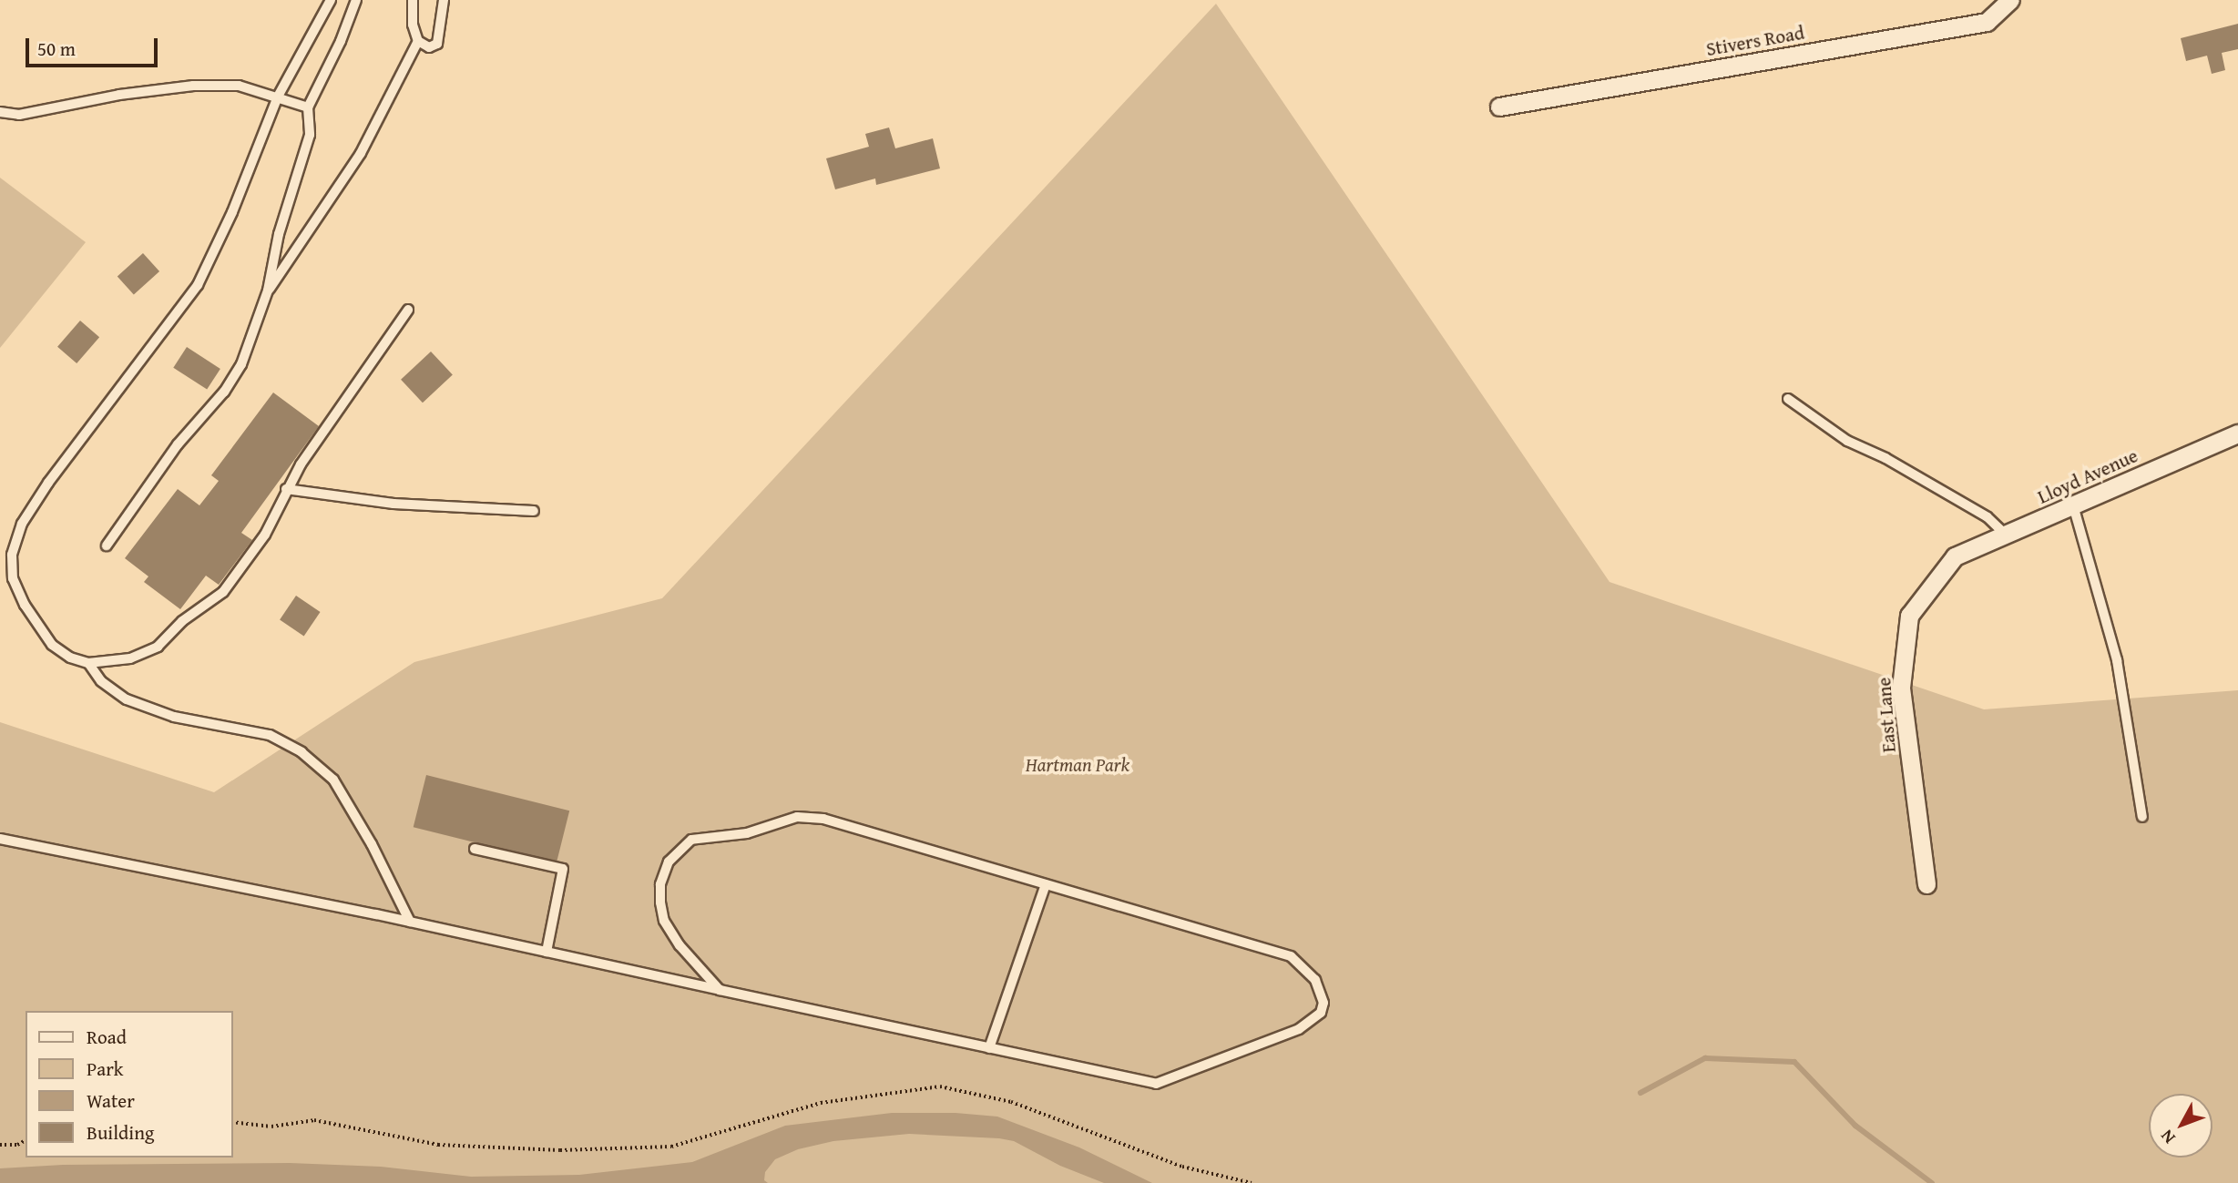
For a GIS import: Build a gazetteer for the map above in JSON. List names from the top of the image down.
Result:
{
  "streets": {
    "street": ["Stivers Road", "Lloyd Avenue", "East Lane"]
  },
  "crossings": [
    ["Lloyd Avenue", "East Lane"]
  ],
  "parks": ["Hartman Park"],
  "legend": [
    "Road",
    "Park",
    "Water",
    "Building"
  ],
  "scale_bar": "50 m",
  "north": "bottom left"
}
